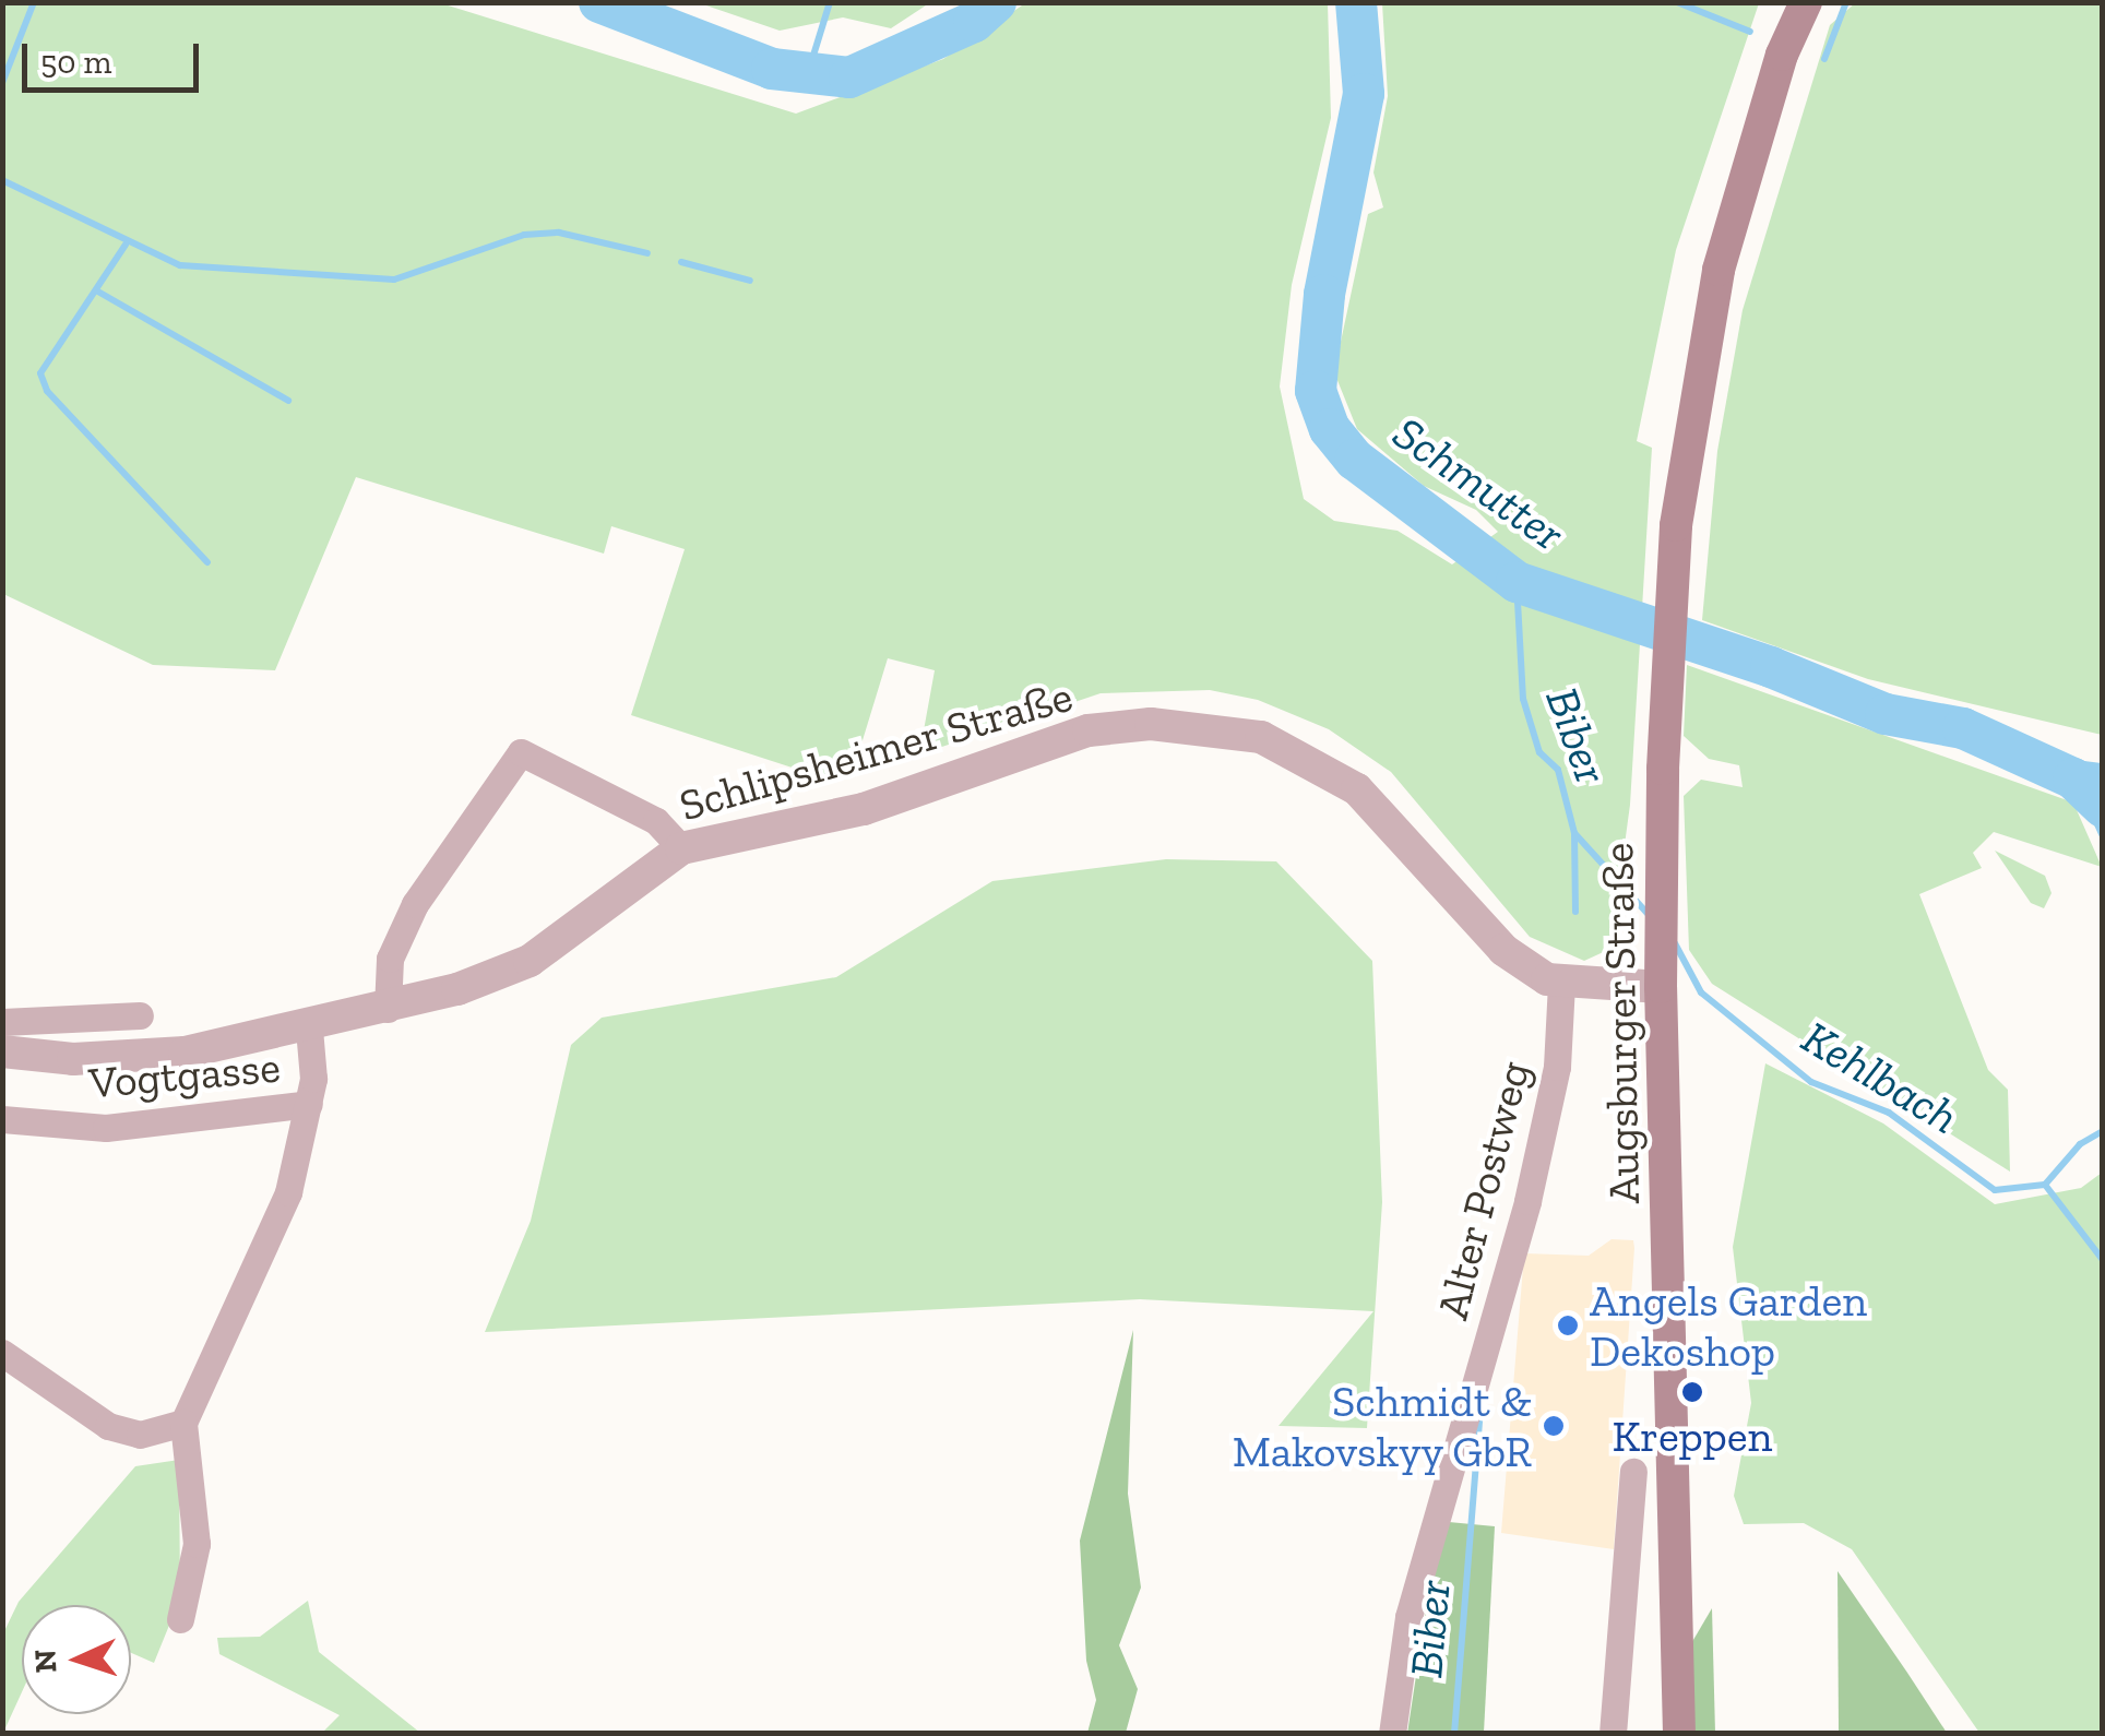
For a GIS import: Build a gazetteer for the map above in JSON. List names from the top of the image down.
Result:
{
  "streets": {
    "main road": ["Augsburger Straße"],
    "street": ["Schlipsheimer Straße", "Vogtgasse", "Alter Postweg"]
  },
  "crossings": [
    ["Schlipsheimer Straße", "Augsburger Straße"],
    ["Schlipsheimer Straße", "Alter Postweg"]
  ],
  "water": ["Schmutter", "Biber", "Kehlbach"],
  "places": ["Angels Garden Dekoshop", "Kreppen", "Schmidt & Makovskyy GbR"],
  "scale_bar": "50 m",
  "north": "left"
}
